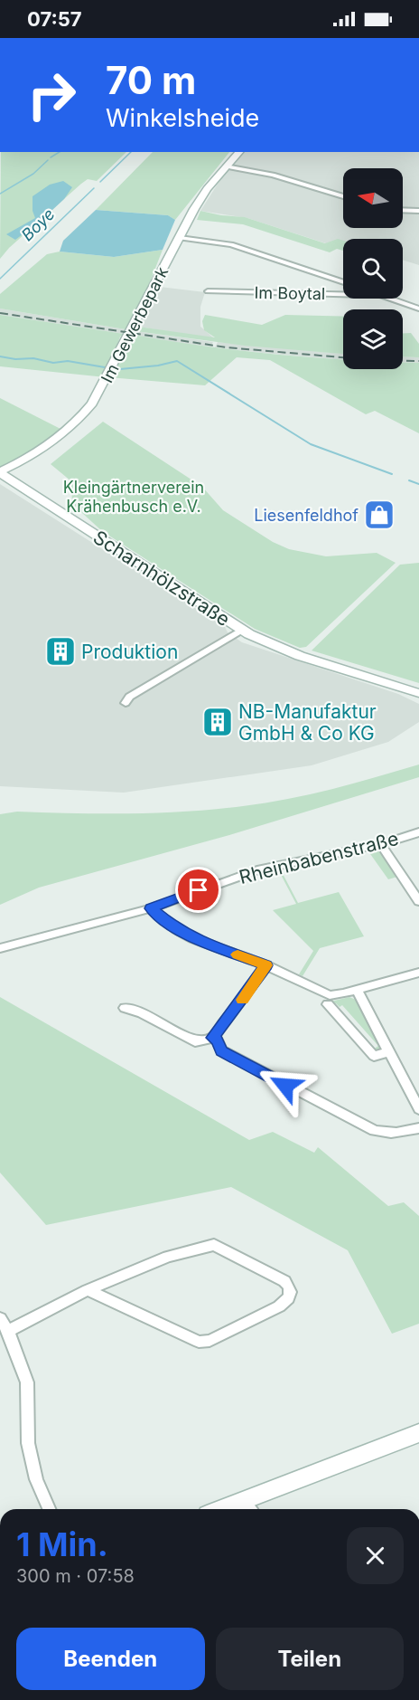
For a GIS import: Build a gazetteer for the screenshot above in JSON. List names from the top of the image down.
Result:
{
  "streets": {
    "street": [
      "Im Boytal",
      "Im Gewerbepark",
      "Scharnhölzstraße",
      "Rheinbabenstraße"
    ]
  },
  "crossings": [
    ["Im Gewerbepark", "Scharnhölzstraße"]
  ],
  "water": ["Boye"],
  "parks": ["Kleingärtnerverein Krähenbusch e.V."],
  "places": {
    "shop": ["Liesenfeldhof"],
    "building": ["Produktion", "NB-Manufaktur GmbH & Co KG"]
  },
  "north": "left",
  "page": {
    "status": "07:57",
    "turn": ["70 m", "Winkelsheide"],
    "heading": ["1 Min.", "300 m · 07:58"],
    "buttons": ["Beenden", "Teilen"]
  }
}
